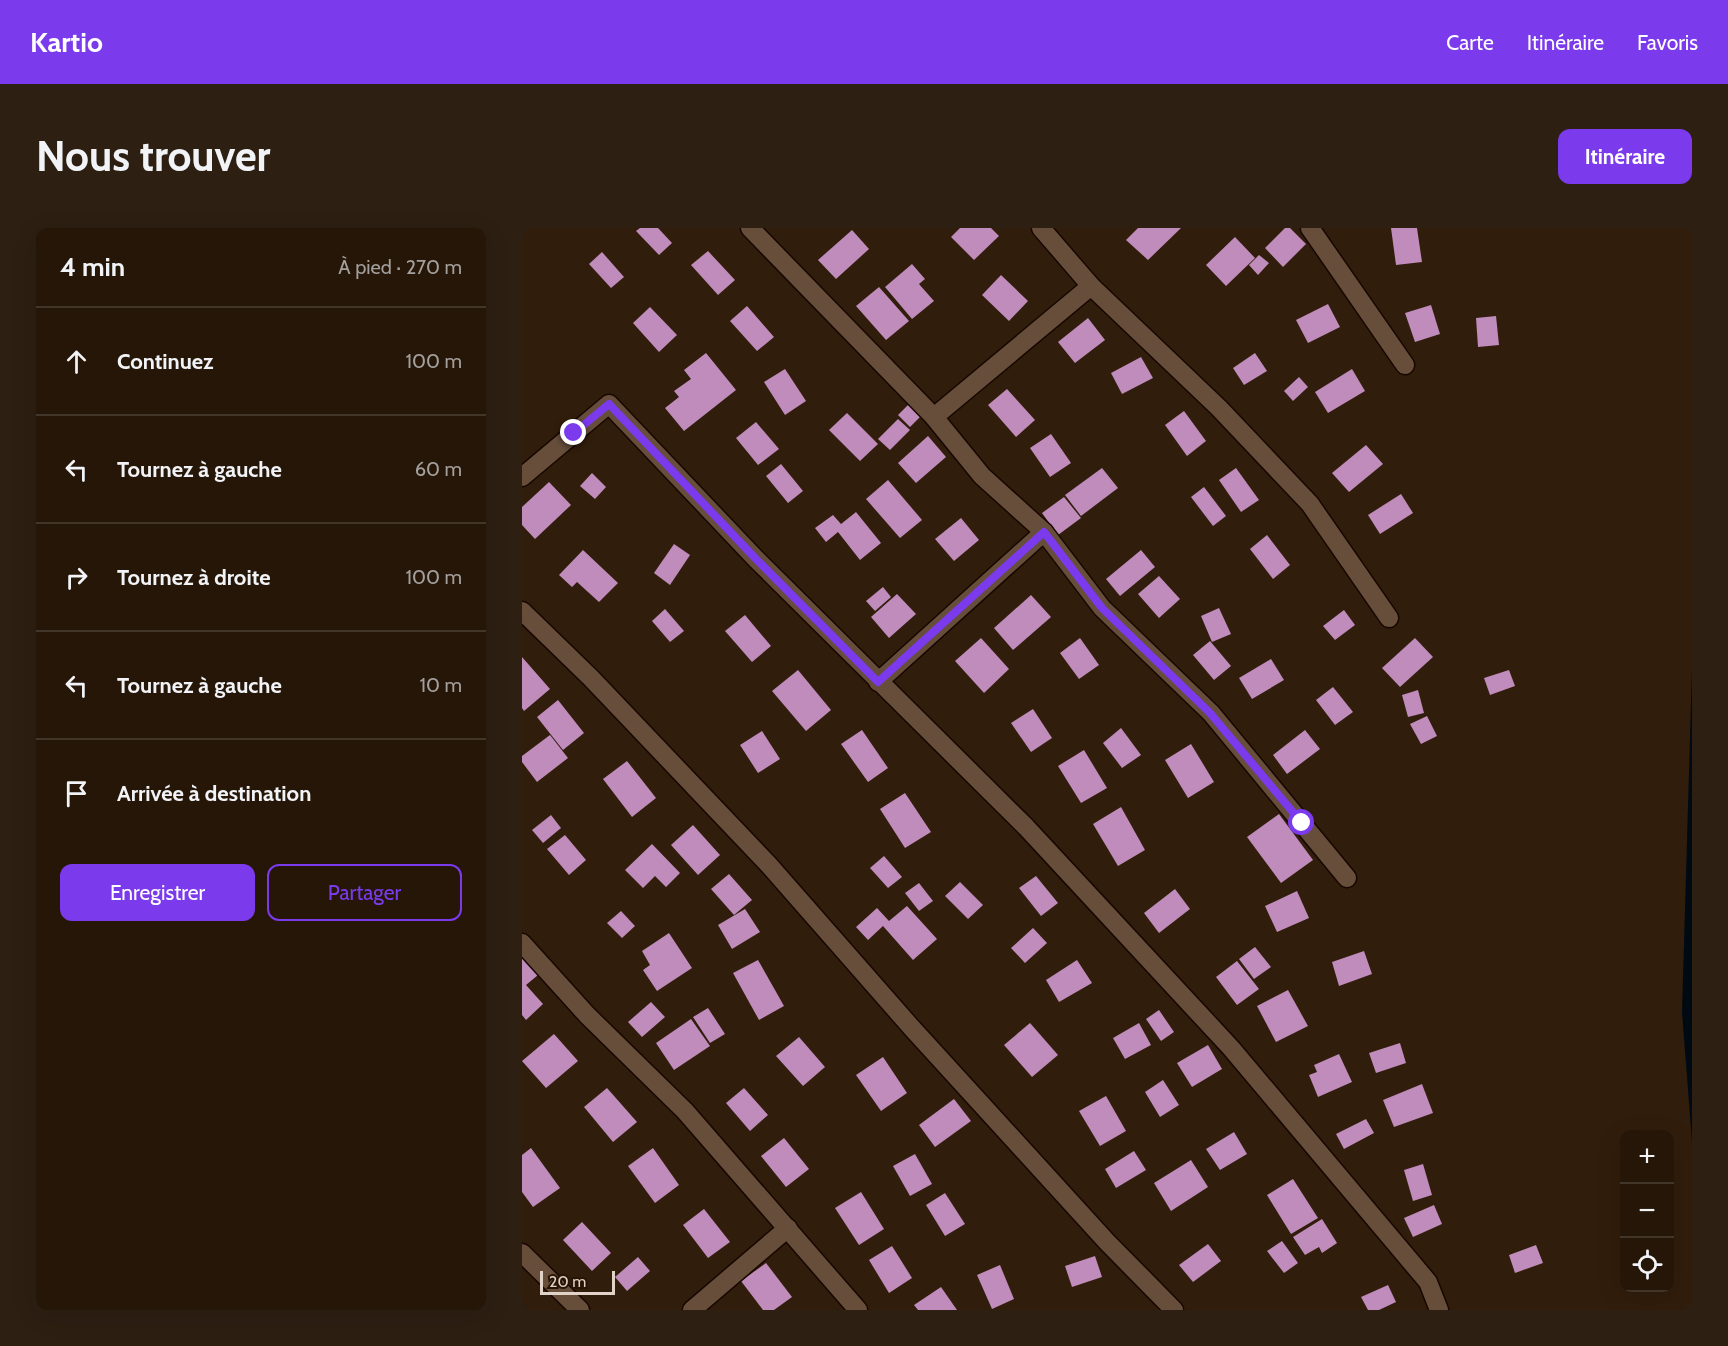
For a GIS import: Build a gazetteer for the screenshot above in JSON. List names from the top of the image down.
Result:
{
  "scale_bar": "20 m",
  "page": {
    "header": "Kartio",
    "nav": ["Carte", "Itinéraire", "Favoris"],
    "buttons": [
      "Itinéraire",
      ["Enregistrer", "Partager"]
    ],
    "title": "Nous trouver",
    "heading": ["4 min", "À pied · 270 m"],
    "list": [
      ["Continuez", "100 m"],
      ["Tournez à gauche", "60 m"],
      ["Tournez à droite", "100 m"],
      ["Tournez à gauche", "10 m"],
      "Arrivée à destination"
    ],
    "map_buttons": ["+", "−"],
    "scale": "20 m"
  }
}
